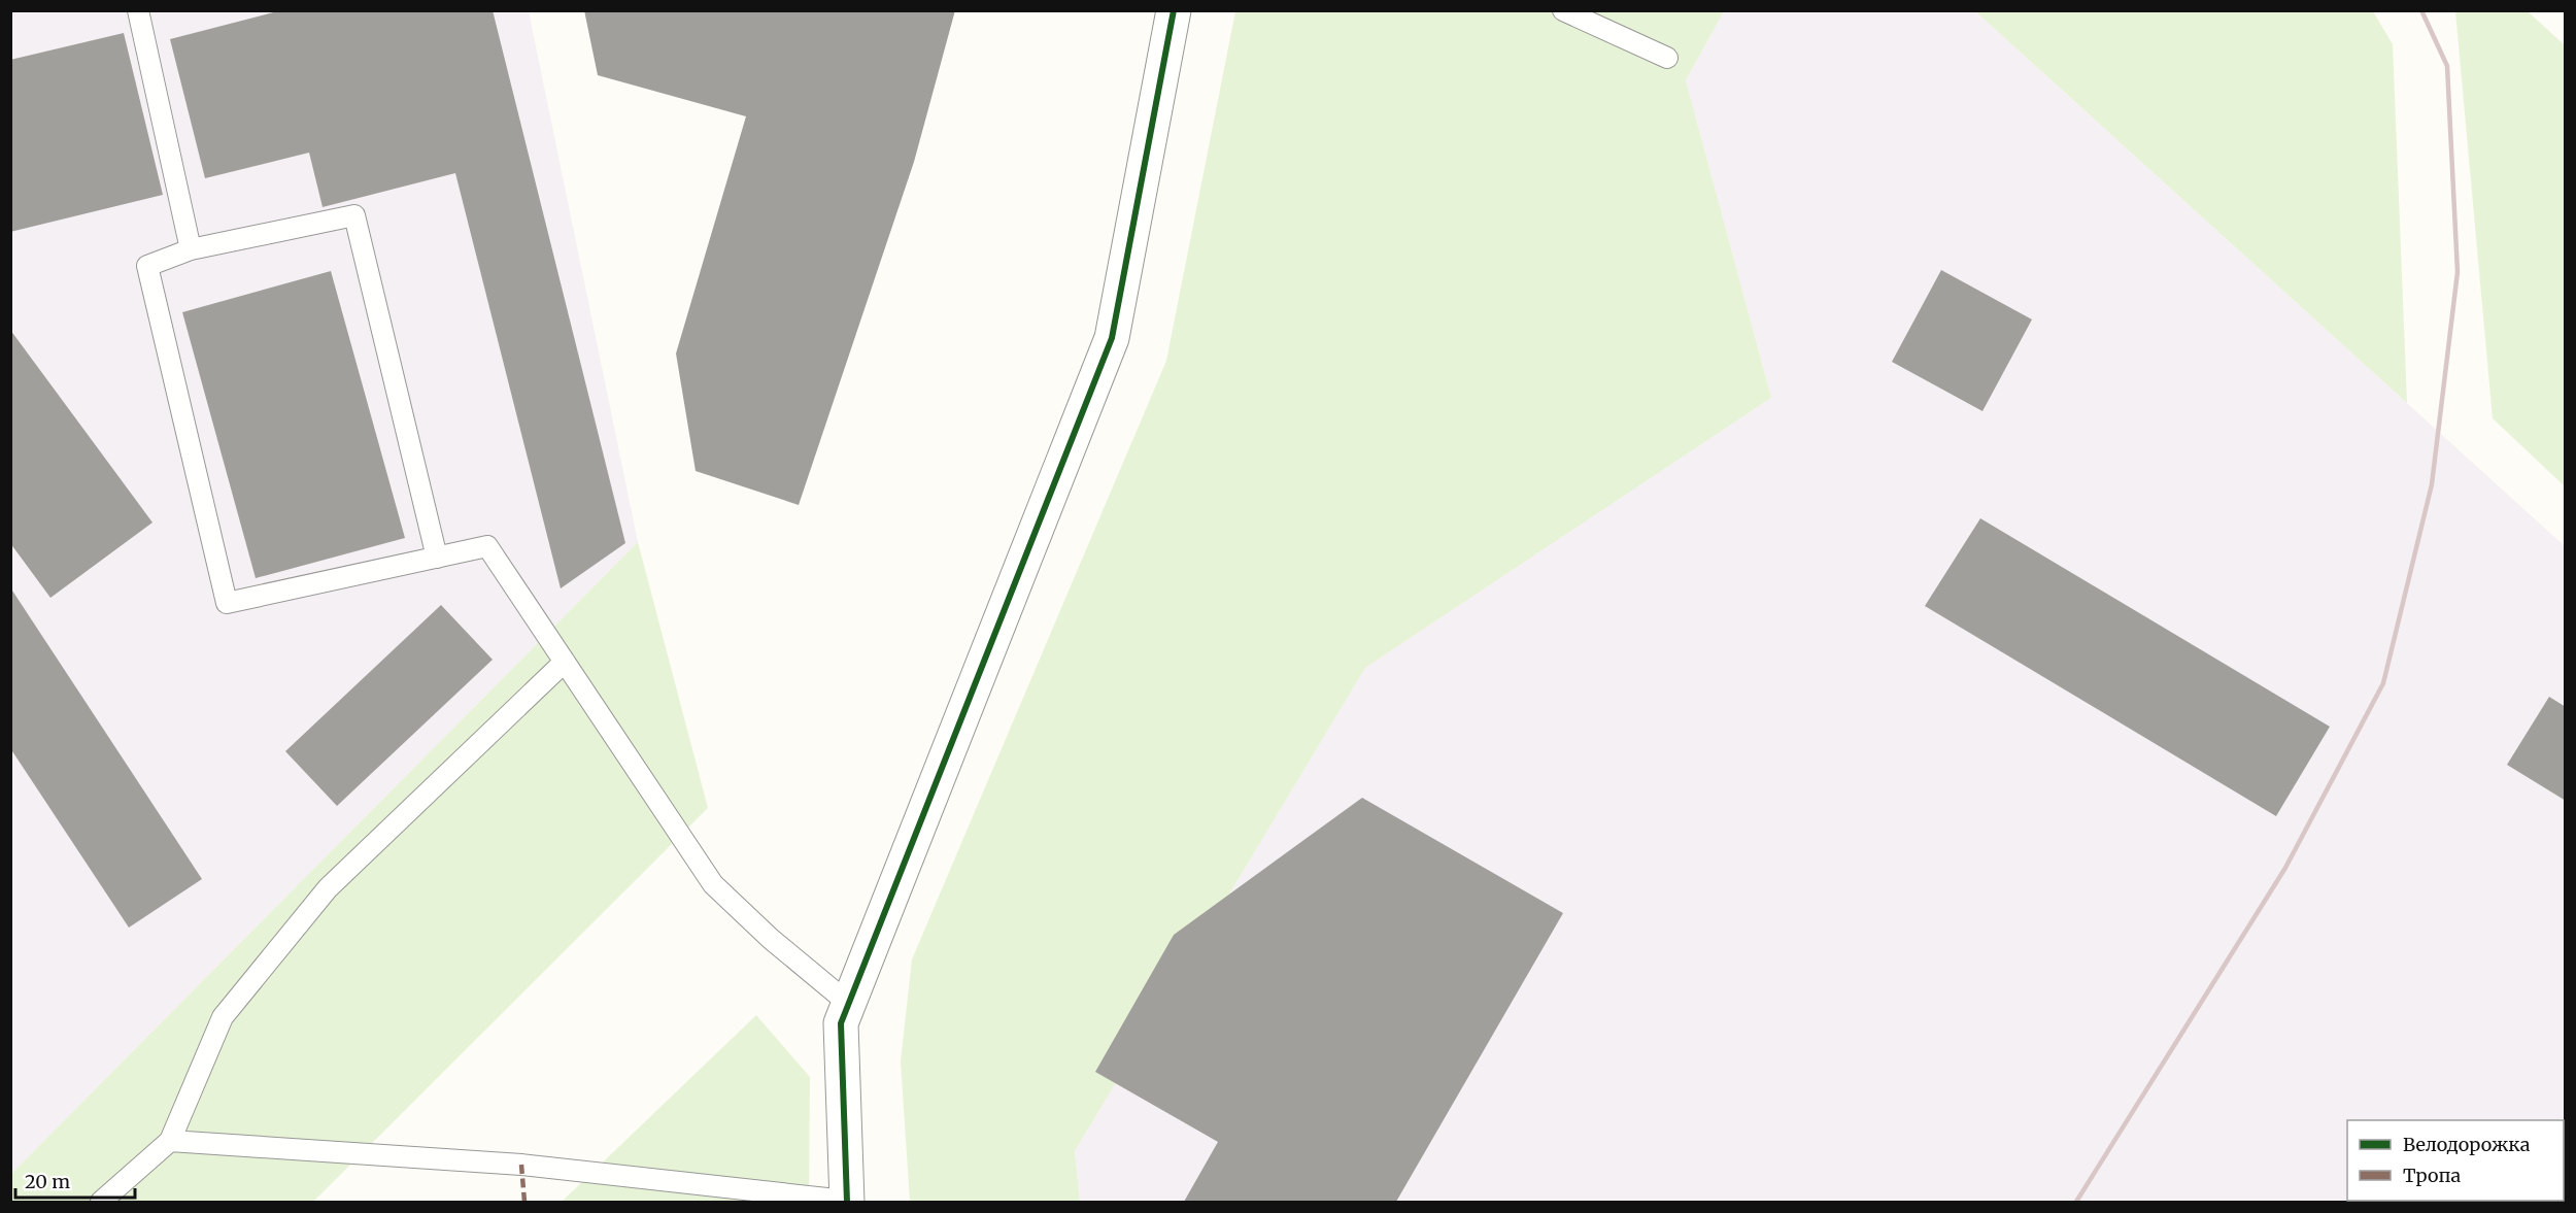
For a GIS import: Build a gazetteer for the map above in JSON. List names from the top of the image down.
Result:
{
  "legend": ["Велодорожка", "Тропа"],
  "scale_bar": "20 m"
}
